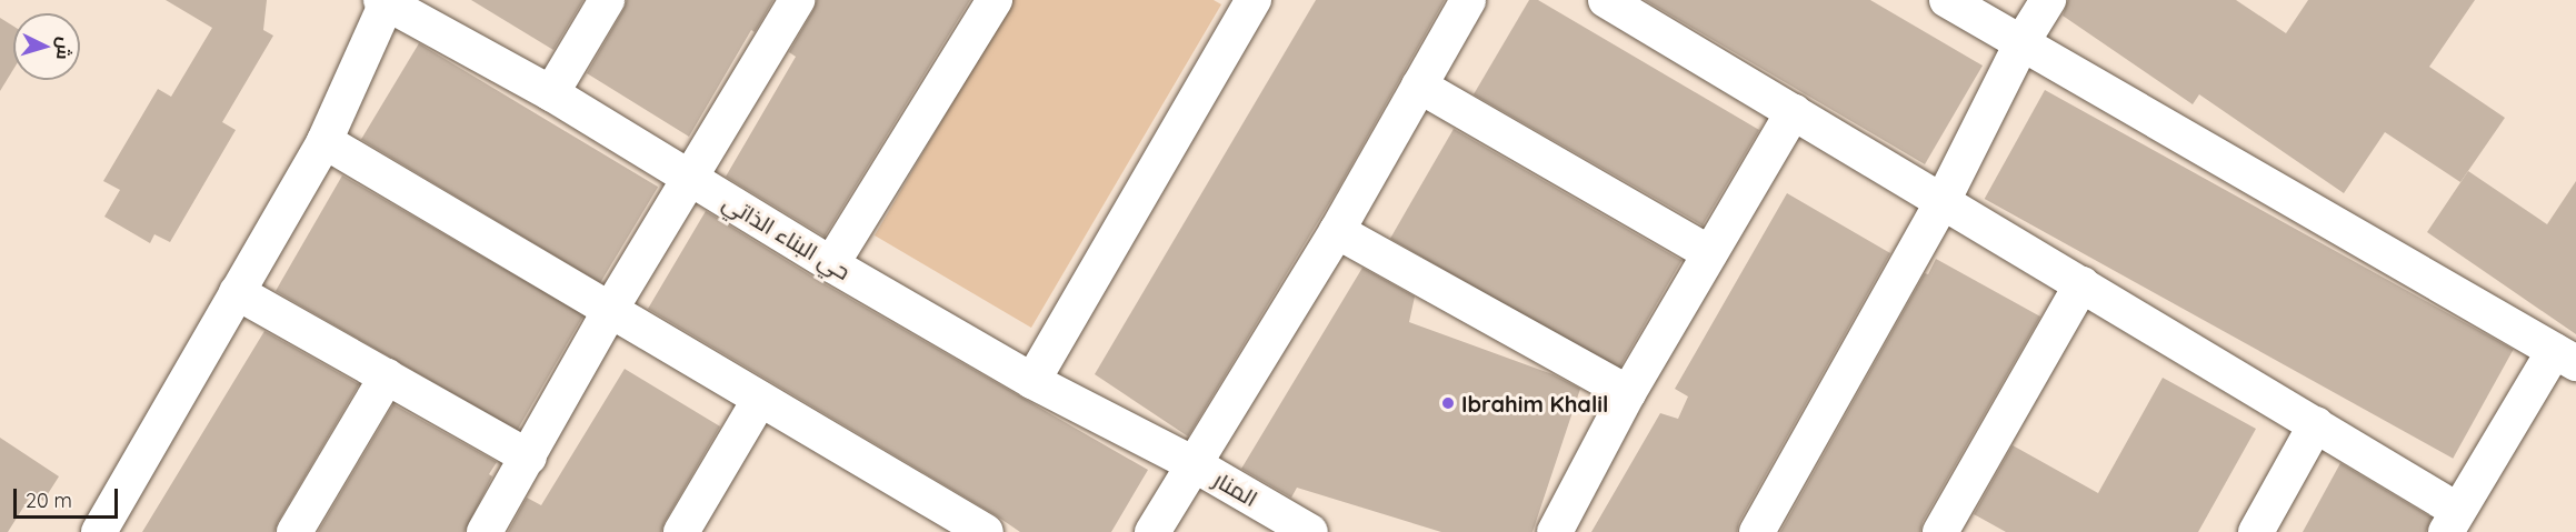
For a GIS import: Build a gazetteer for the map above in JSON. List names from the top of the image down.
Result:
{
  "streets": {
    "street": ["حي البناء الذاتي", "المنار"]
  },
  "crossings": [
    ["حي البناء الذاتي", "المنار"]
  ],
  "places": ["Ibrahim Khalil"],
  "scale_bar": "20 m",
  "north": "right"
}
